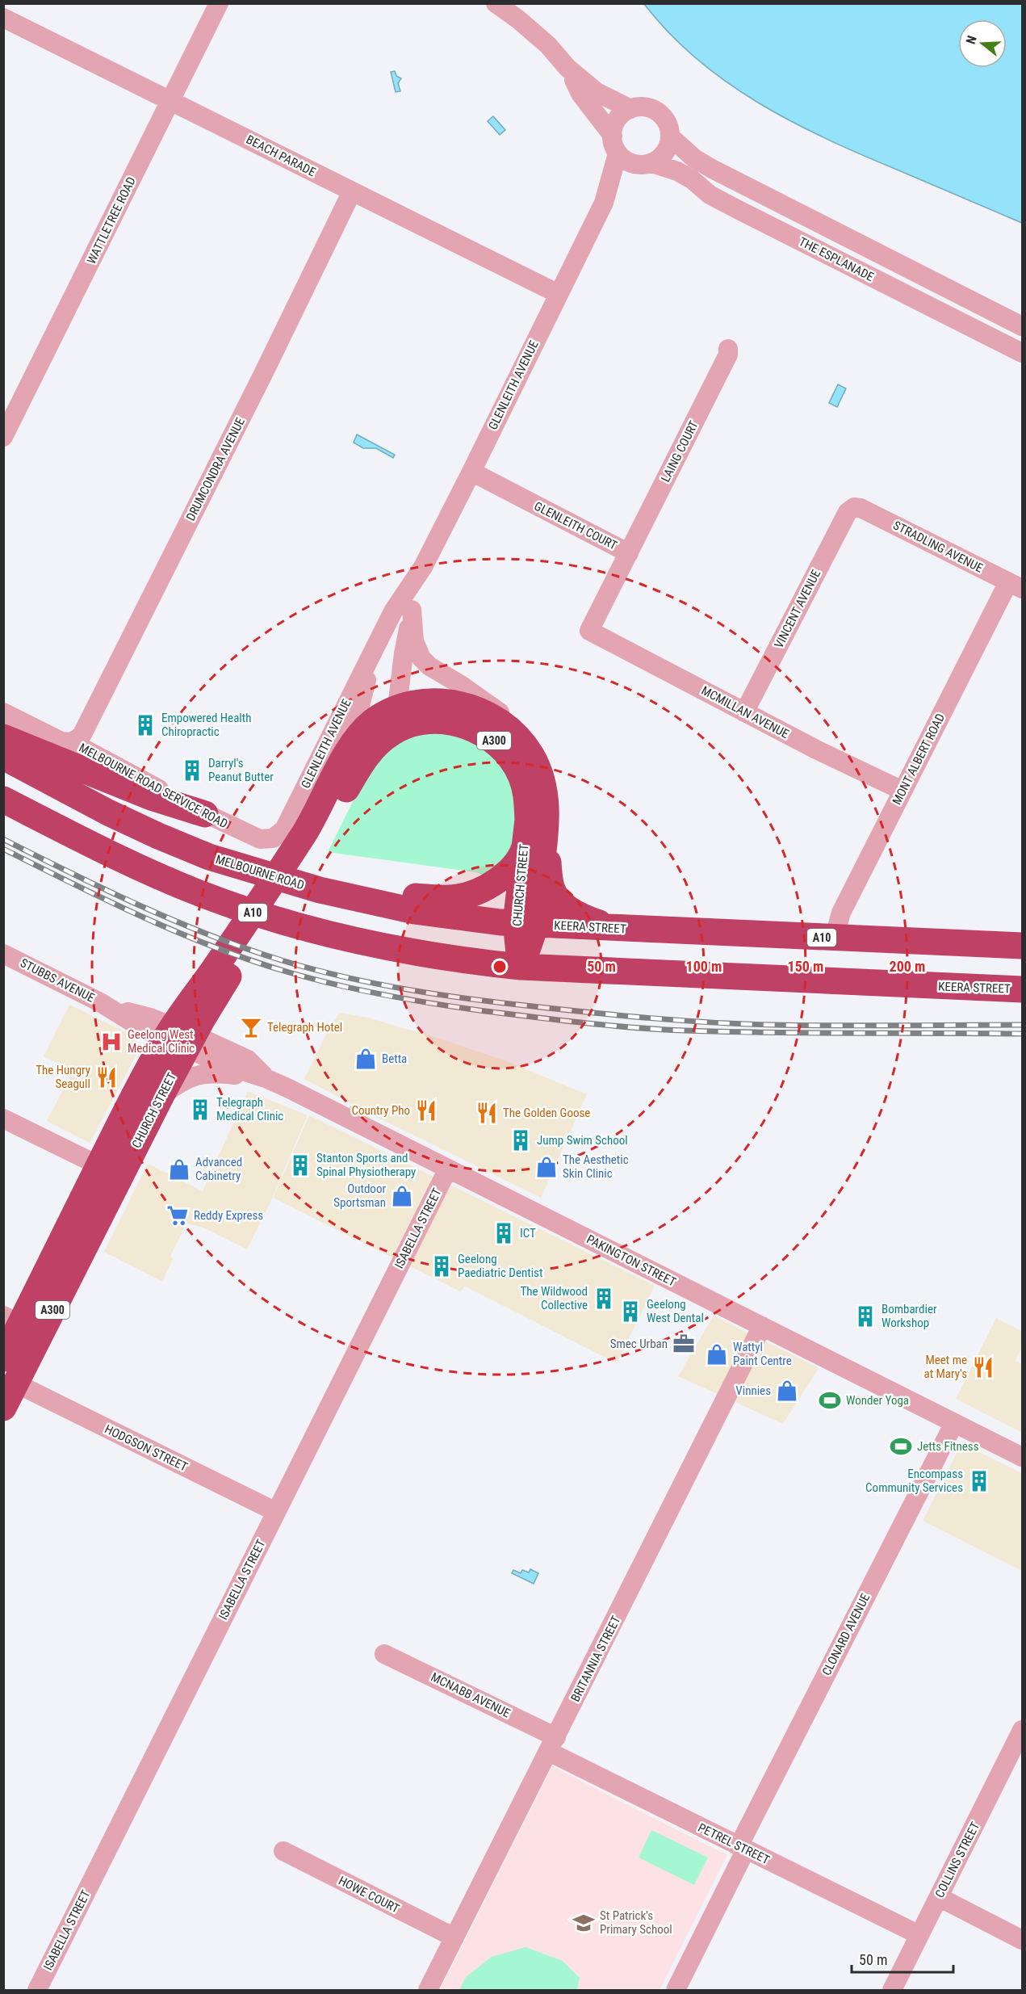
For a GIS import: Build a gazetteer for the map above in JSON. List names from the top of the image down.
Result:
{
  "streets": {
    "highway": [
      "GLENLEITH AVENUE",
      "A300",
      "MELBOURNE ROAD",
      "CHURCH STREET",
      "A10",
      "KEERA STREET"
    ],
    "street": [
      "BEACH PARADE",
      "WATTLETREE ROAD",
      "THE ESPLANADE",
      "LAING COURT",
      "DRUMCONDRA AVENUE",
      "GLENLEITH COURT",
      "STRADLING AVENUE",
      "VINCENT AVENUE",
      "MCMILLAN AVENUE",
      "MONT ALBERT ROAD",
      "MELBOURNE ROAD SERVICE ROAD",
      "STUBBS AVENUE",
      "ISABELLA STREET",
      "PAKINGTON STREET",
      "HODGSON STREET",
      "CLONARD AVENUE",
      "BRITANNIA STREET",
      "MCNABB AVENUE",
      "PETREL STREET",
      "COLLINS STREET",
      "HOWE COURT"
    ]
  },
  "crossings": [
    ["BEACH PARADE", "WATTLETREE ROAD"],
    ["BEACH PARADE", "GLENLEITH AVENUE"],
    ["BEACH PARADE", "DRUMCONDRA AVENUE"],
    ["THE ESPLANADE", "GLENLEITH AVENUE"],
    ["GLENLEITH AVENUE", "GLENLEITH COURT"],
    ["GLENLEITH AVENUE", "MELBOURNE ROAD SERVICE ROAD"],
    ["GLENLEITH AVENUE", "CHURCH STREET"],
    ["LAING COURT", "GLENLEITH COURT"],
    ["DRUMCONDRA AVENUE", "MELBOURNE ROAD SERVICE ROAD"],
    ["GLENLEITH COURT", "MCMILLAN AVENUE"],
    ["STRADLING AVENUE", "VINCENT AVENUE"],
    ["STRADLING AVENUE", "MONT ALBERT ROAD"],
    ["VINCENT AVENUE", "MCMILLAN AVENUE"],
    ["MCMILLAN AVENUE", "MONT ALBERT ROAD"],
    ["MONT ALBERT ROAD", "KEERA STREET"],
    ["MELBOURNE ROAD", "CHURCH STREET"],
    ["MELBOURNE ROAD", "KEERA STREET"],
    ["CHURCH STREET", "A10"],
    ["CHURCH STREET", "KEERA STREET"],
    ["CHURCH STREET", "STUBBS AVENUE"],
    ["CHURCH STREET", "PAKINGTON STREET"],
    ["CHURCH STREET", "HODGSON STREET"],
    ["A10", "KEERA STREET"],
    ["STUBBS AVENUE", "PAKINGTON STREET"],
    ["ISABELLA STREET", "PAKINGTON STREET"],
    ["ISABELLA STREET", "HODGSON STREET"],
    ["PAKINGTON STREET", "CLONARD AVENUE"],
    ["PAKINGTON STREET", "BRITANNIA STREET"],
    ["CLONARD AVENUE", "PETREL STREET"],
    ["BRITANNIA STREET", "MCNABB AVENUE"],
    ["BRITANNIA STREET", "PETREL STREET"],
    ["BRITANNIA STREET", "HOWE COURT"],
    ["MCNABB AVENUE", "PETREL STREET"],
    ["PETREL STREET", "COLLINS STREET"]
  ],
  "places": {
    "building": [
      "Empowered Health Chiropractic",
      "Darryl's Peanut Butter",
      "Telegraph Medical Clinic",
      "Jump Swim School",
      "Stanton Sports and Spinal Physiotherapy",
      "ICT",
      "Geelong Paediatric Dentist",
      "The Wildwood Collective",
      "Geelong West Dental",
      "Bombardier Workshop",
      "Encompass Community Services"
    ],
    "bar": ["Telegraph Hotel"],
    "hospital": ["Geelong West Medical Clinic"],
    "shop": [
      "Betta",
      "The Aesthetic Skin Clinic",
      "Advanced Cabinetry",
      "Outdoor Sportsman",
      "Wattyl Paint Centre",
      "Vinnies"
    ],
    "restaurant": [
      "The Hungry Seagull",
      "Country Pho",
      "The Golden Goose",
      "Meet me at Mary's"
    ],
    "supermarket": ["Reddy Express"],
    "office": ["Smec Urban"],
    "sports": ["Wonder Yoga", "Jetts Fitness"],
    "school or university": ["St Patrick's Primary School"]
  },
  "scale_bar": "50 m",
  "north": "left",
  "rings": [
    "50 m",
    "100 m",
    "150 m",
    "200 m"
  ]
}
